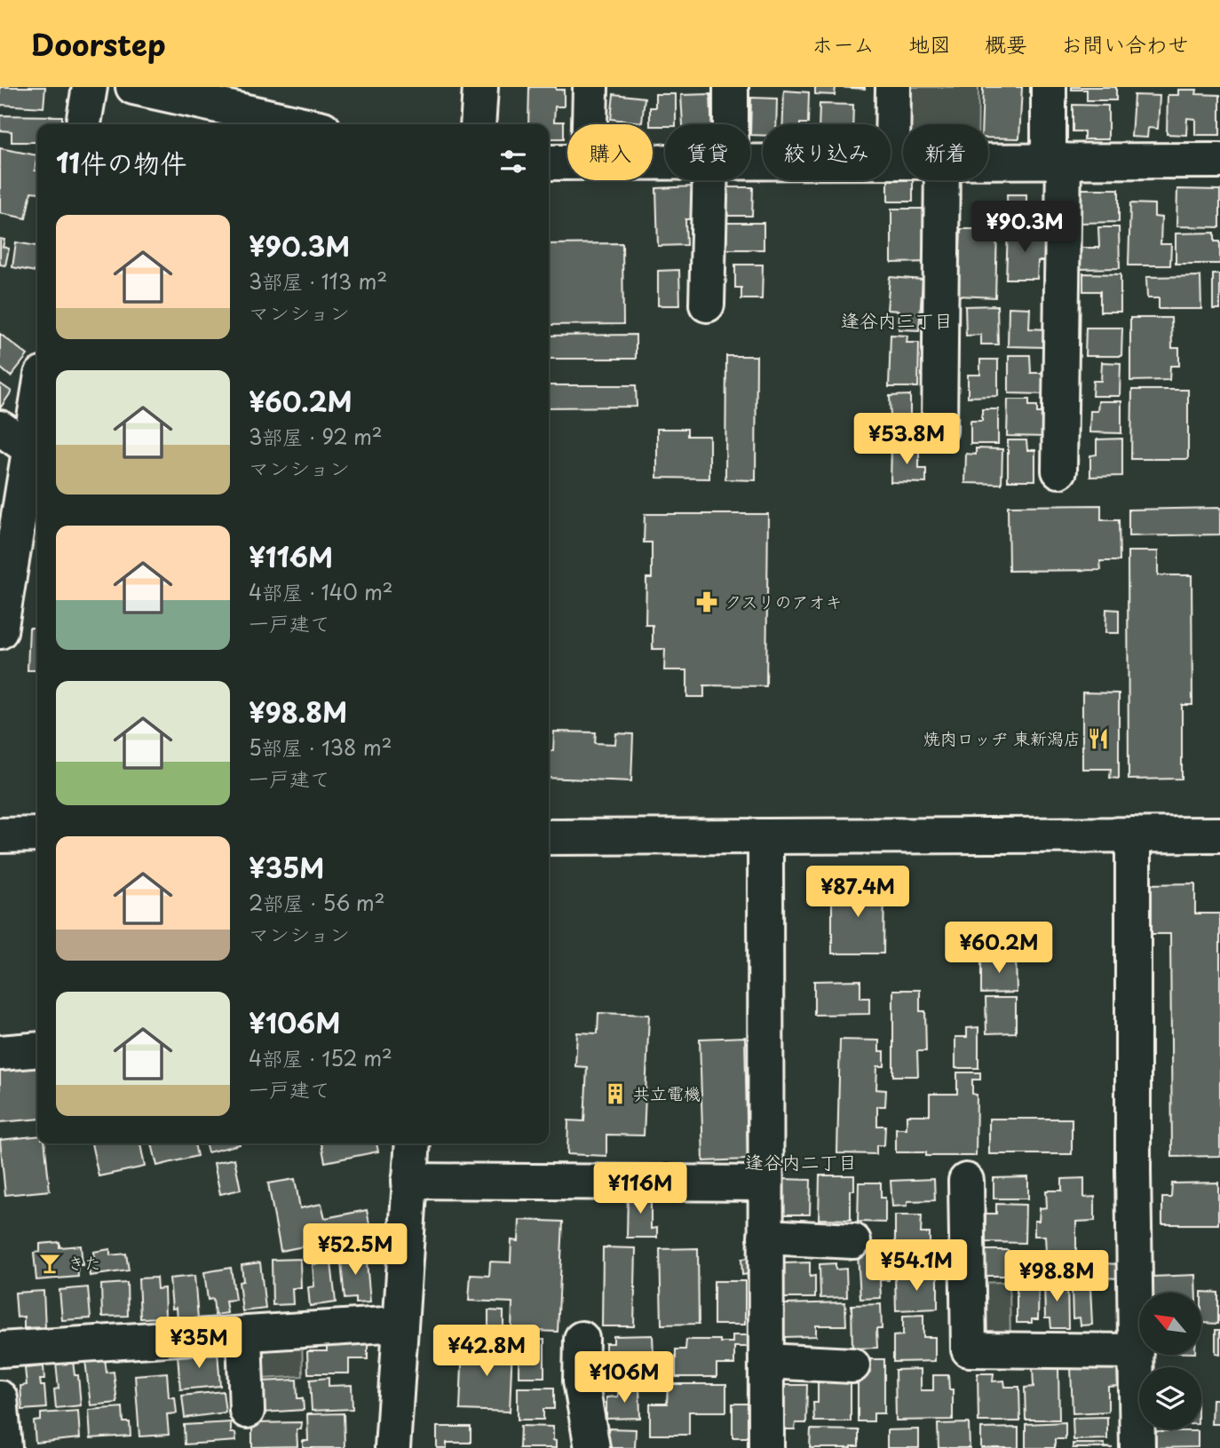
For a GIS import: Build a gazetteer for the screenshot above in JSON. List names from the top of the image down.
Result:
{
  "districts": ["逢谷内三丁目", "逢谷内二丁目"],
  "places": {
    "pharmacy": ["クスリのアオキ"],
    "restaurant": ["焼肉ロッヂ 東新潟店"],
    "building": ["共立電機"],
    "bar": ["きた"]
  },
  "north": "top left",
  "page": {
    "header": "Doorstep",
    "nav": [
      "ホーム",
      "地図",
      "概要",
      "お問い合わせ"
    ],
    "chip": [
      "購入",
      "賃貸",
      "絞り込み",
      "新着"
    ],
    "heading": "11件の物件",
    "list": [
      {
        "name": "¥90.3M",
        "note": "3部屋 · 113 m² · マンション"
      },
      {
        "name": "¥60.2M",
        "note": "3部屋 · 92 m² · マンション"
      },
      {
        "name": "¥116M",
        "note": "4部屋 · 140 m² · 一戸建て"
      },
      {
        "name": "¥98.8M",
        "note": "5部屋 · 138 m² · 一戸建て"
      },
      {
        "name": "¥35M",
        "note": "2部屋 · 56 m² · マンション"
      },
      {
        "name": "¥106M",
        "note": "4部屋 · 152 m² · 一戸建て"
      }
    ],
    "price": [
      "¥90.3M",
      "¥53.8M",
      "¥87.4M",
      "¥60.2M",
      "¥116M",
      "¥52.5M",
      "¥54.1M",
      "¥98.8M",
      "¥35M",
      "¥42.8M",
      "¥106M"
    ]
  }
}
